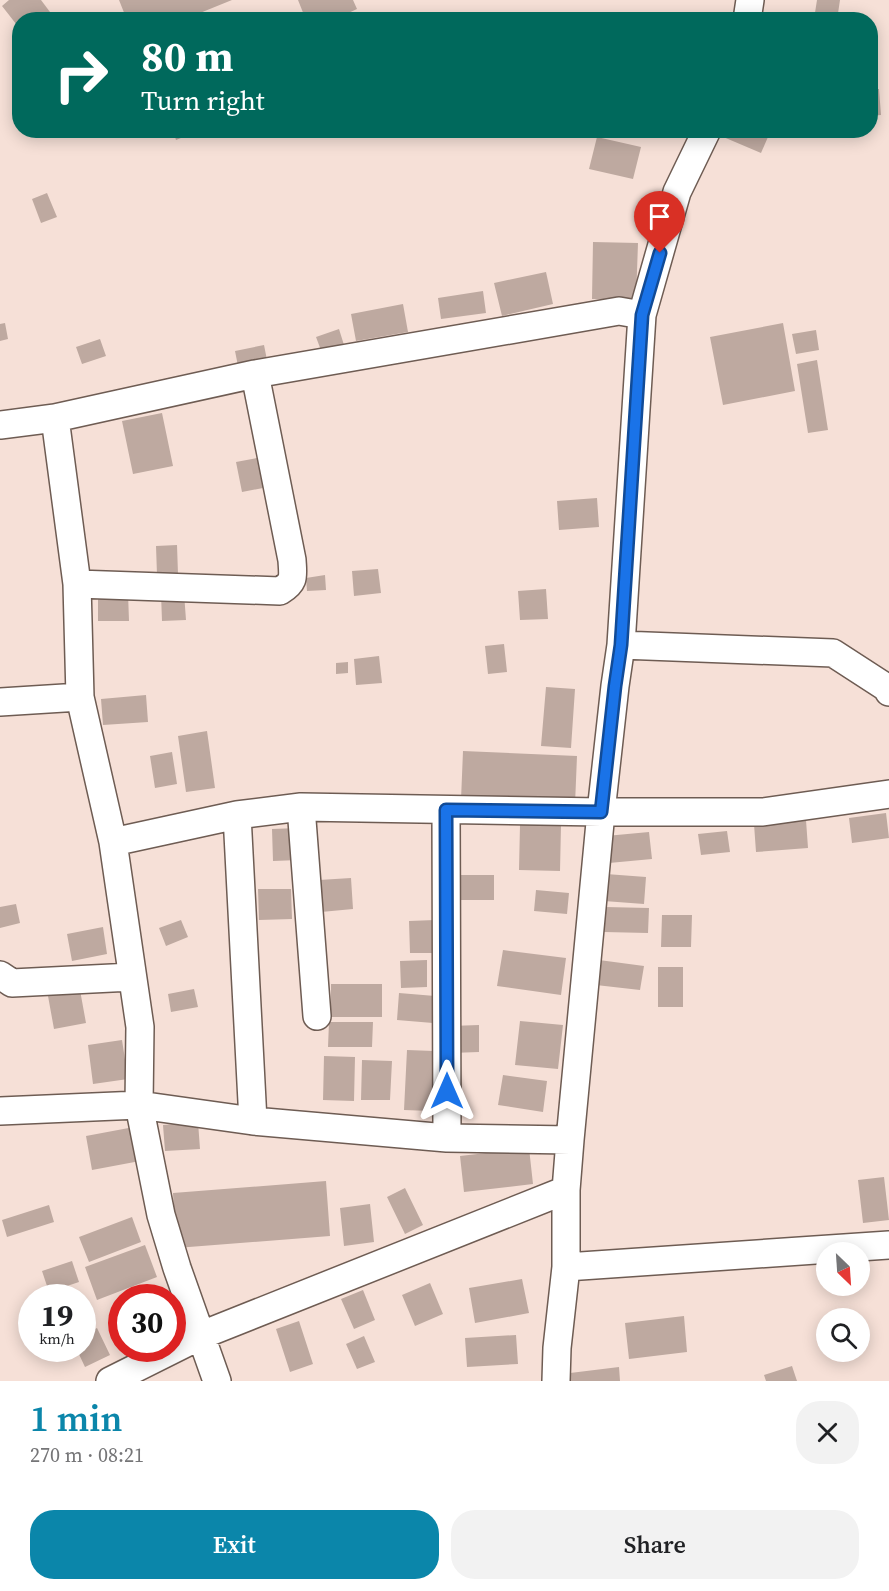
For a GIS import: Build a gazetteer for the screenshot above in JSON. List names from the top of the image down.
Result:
{
  "north": "bottom right",
  "page": {
    "turn": ["80 m", "Turn right"],
    "speed": "19 km/h",
    "limit": "30",
    "heading": ["1 min", "270 m · 08:21"],
    "buttons": ["Exit", "Share"]
  }
}
